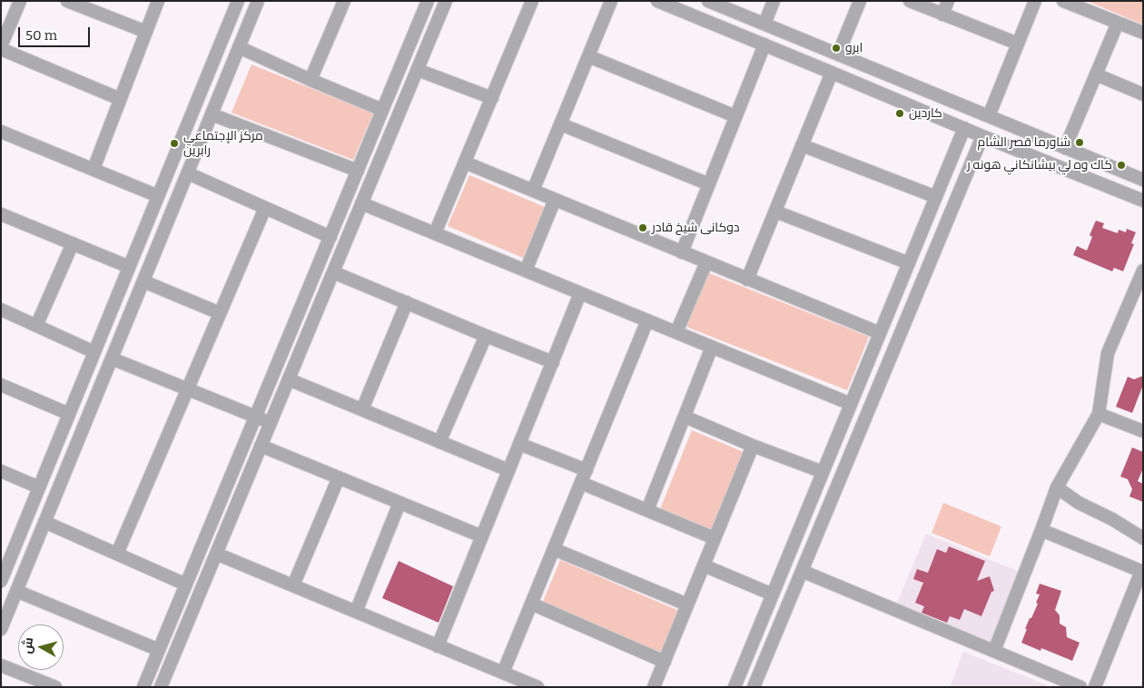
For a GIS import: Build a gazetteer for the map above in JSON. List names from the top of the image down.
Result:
{
  "places": [
    "ابرو",
    "كاردين",
    "شاورما قصر الشام",
    "مركز الإجتماعي رابرين",
    "كاك وه لي بيشانكاني هونه ر",
    "دوکانی شیخ قادر"
  ],
  "scale_bar": "50 m",
  "north": "left"
}
